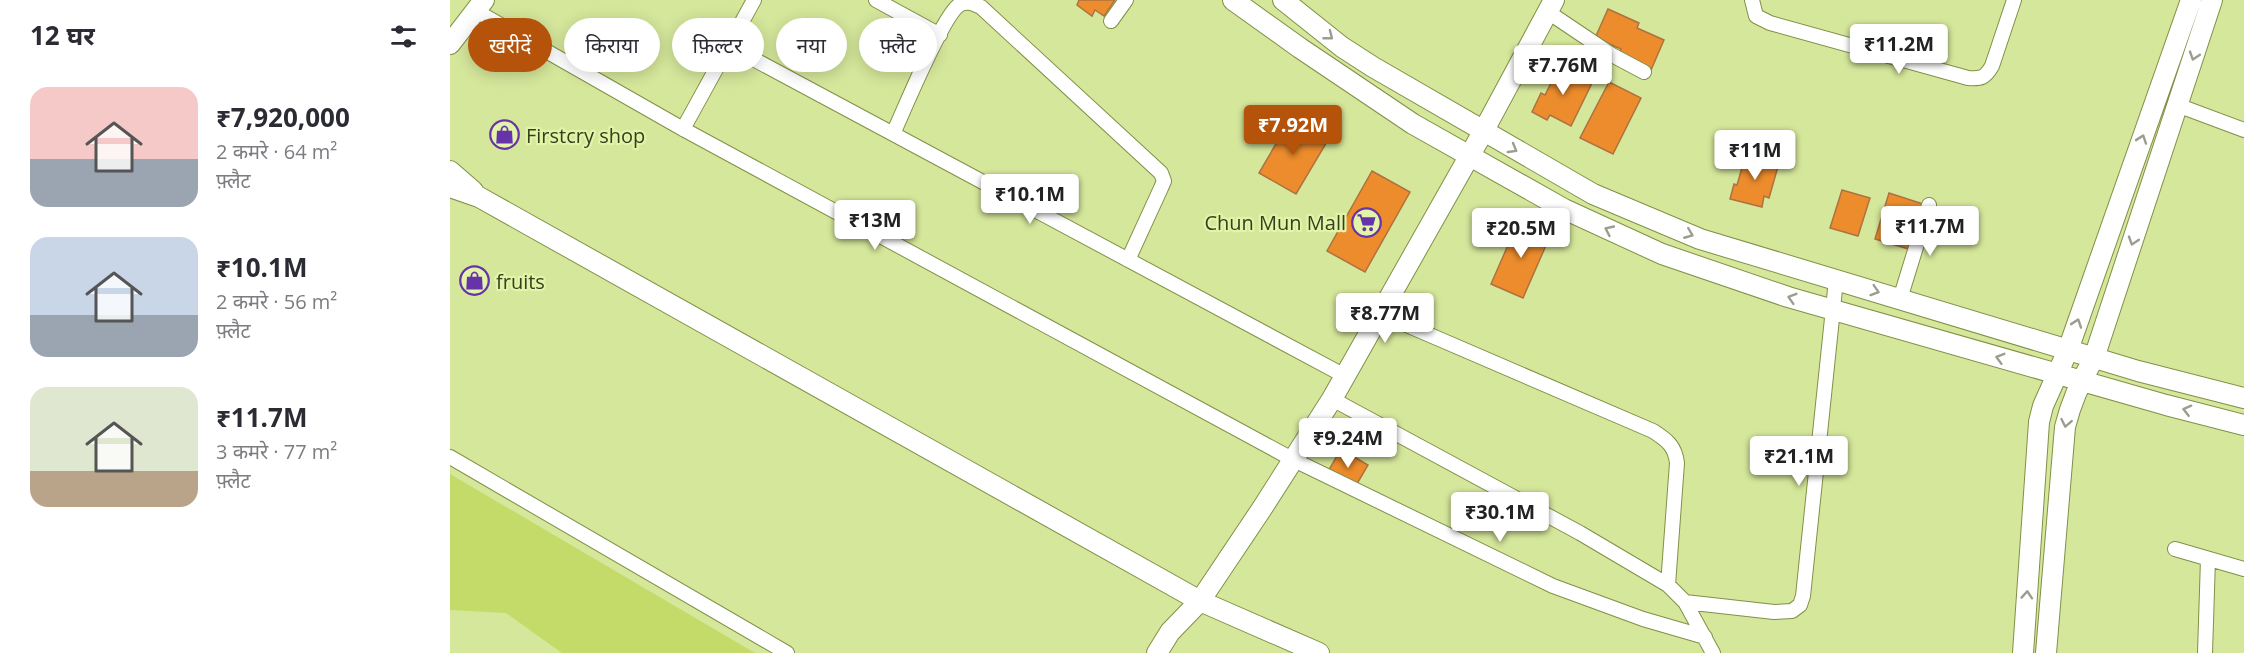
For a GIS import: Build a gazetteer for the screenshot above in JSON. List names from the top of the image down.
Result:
{
  "places": {
    "shop": ["Firstcry shop", "fruits"],
    "supermarket": ["Chun Mun Mall"]
  },
  "page": {
    "heading": "12 घर",
    "chip": [
      "खरीदें",
      "किराया",
      "फ़िल्टर",
      "नया",
      "फ़्लैट"
    ],
    "price": [
      "₹11.2M",
      "₹7.76M",
      "₹7.92M",
      "₹11M",
      "₹10.1M",
      "₹13M",
      "₹11.7M",
      "₹20.5M",
      "₹8.77M",
      "₹9.24M",
      "₹21.1M",
      "₹30.1M"
    ],
    "list": [
      {
        "name": "₹7,920,000",
        "note": "2 कमरे · 64 m² · फ़्लैट"
      },
      {
        "name": "₹10.1M",
        "note": "2 कमरे · 56 m² · फ़्लैट"
      },
      {
        "name": "₹11.7M",
        "note": "3 कमरे · 77 m² · फ़्लैट"
      }
    ]
  }
}
